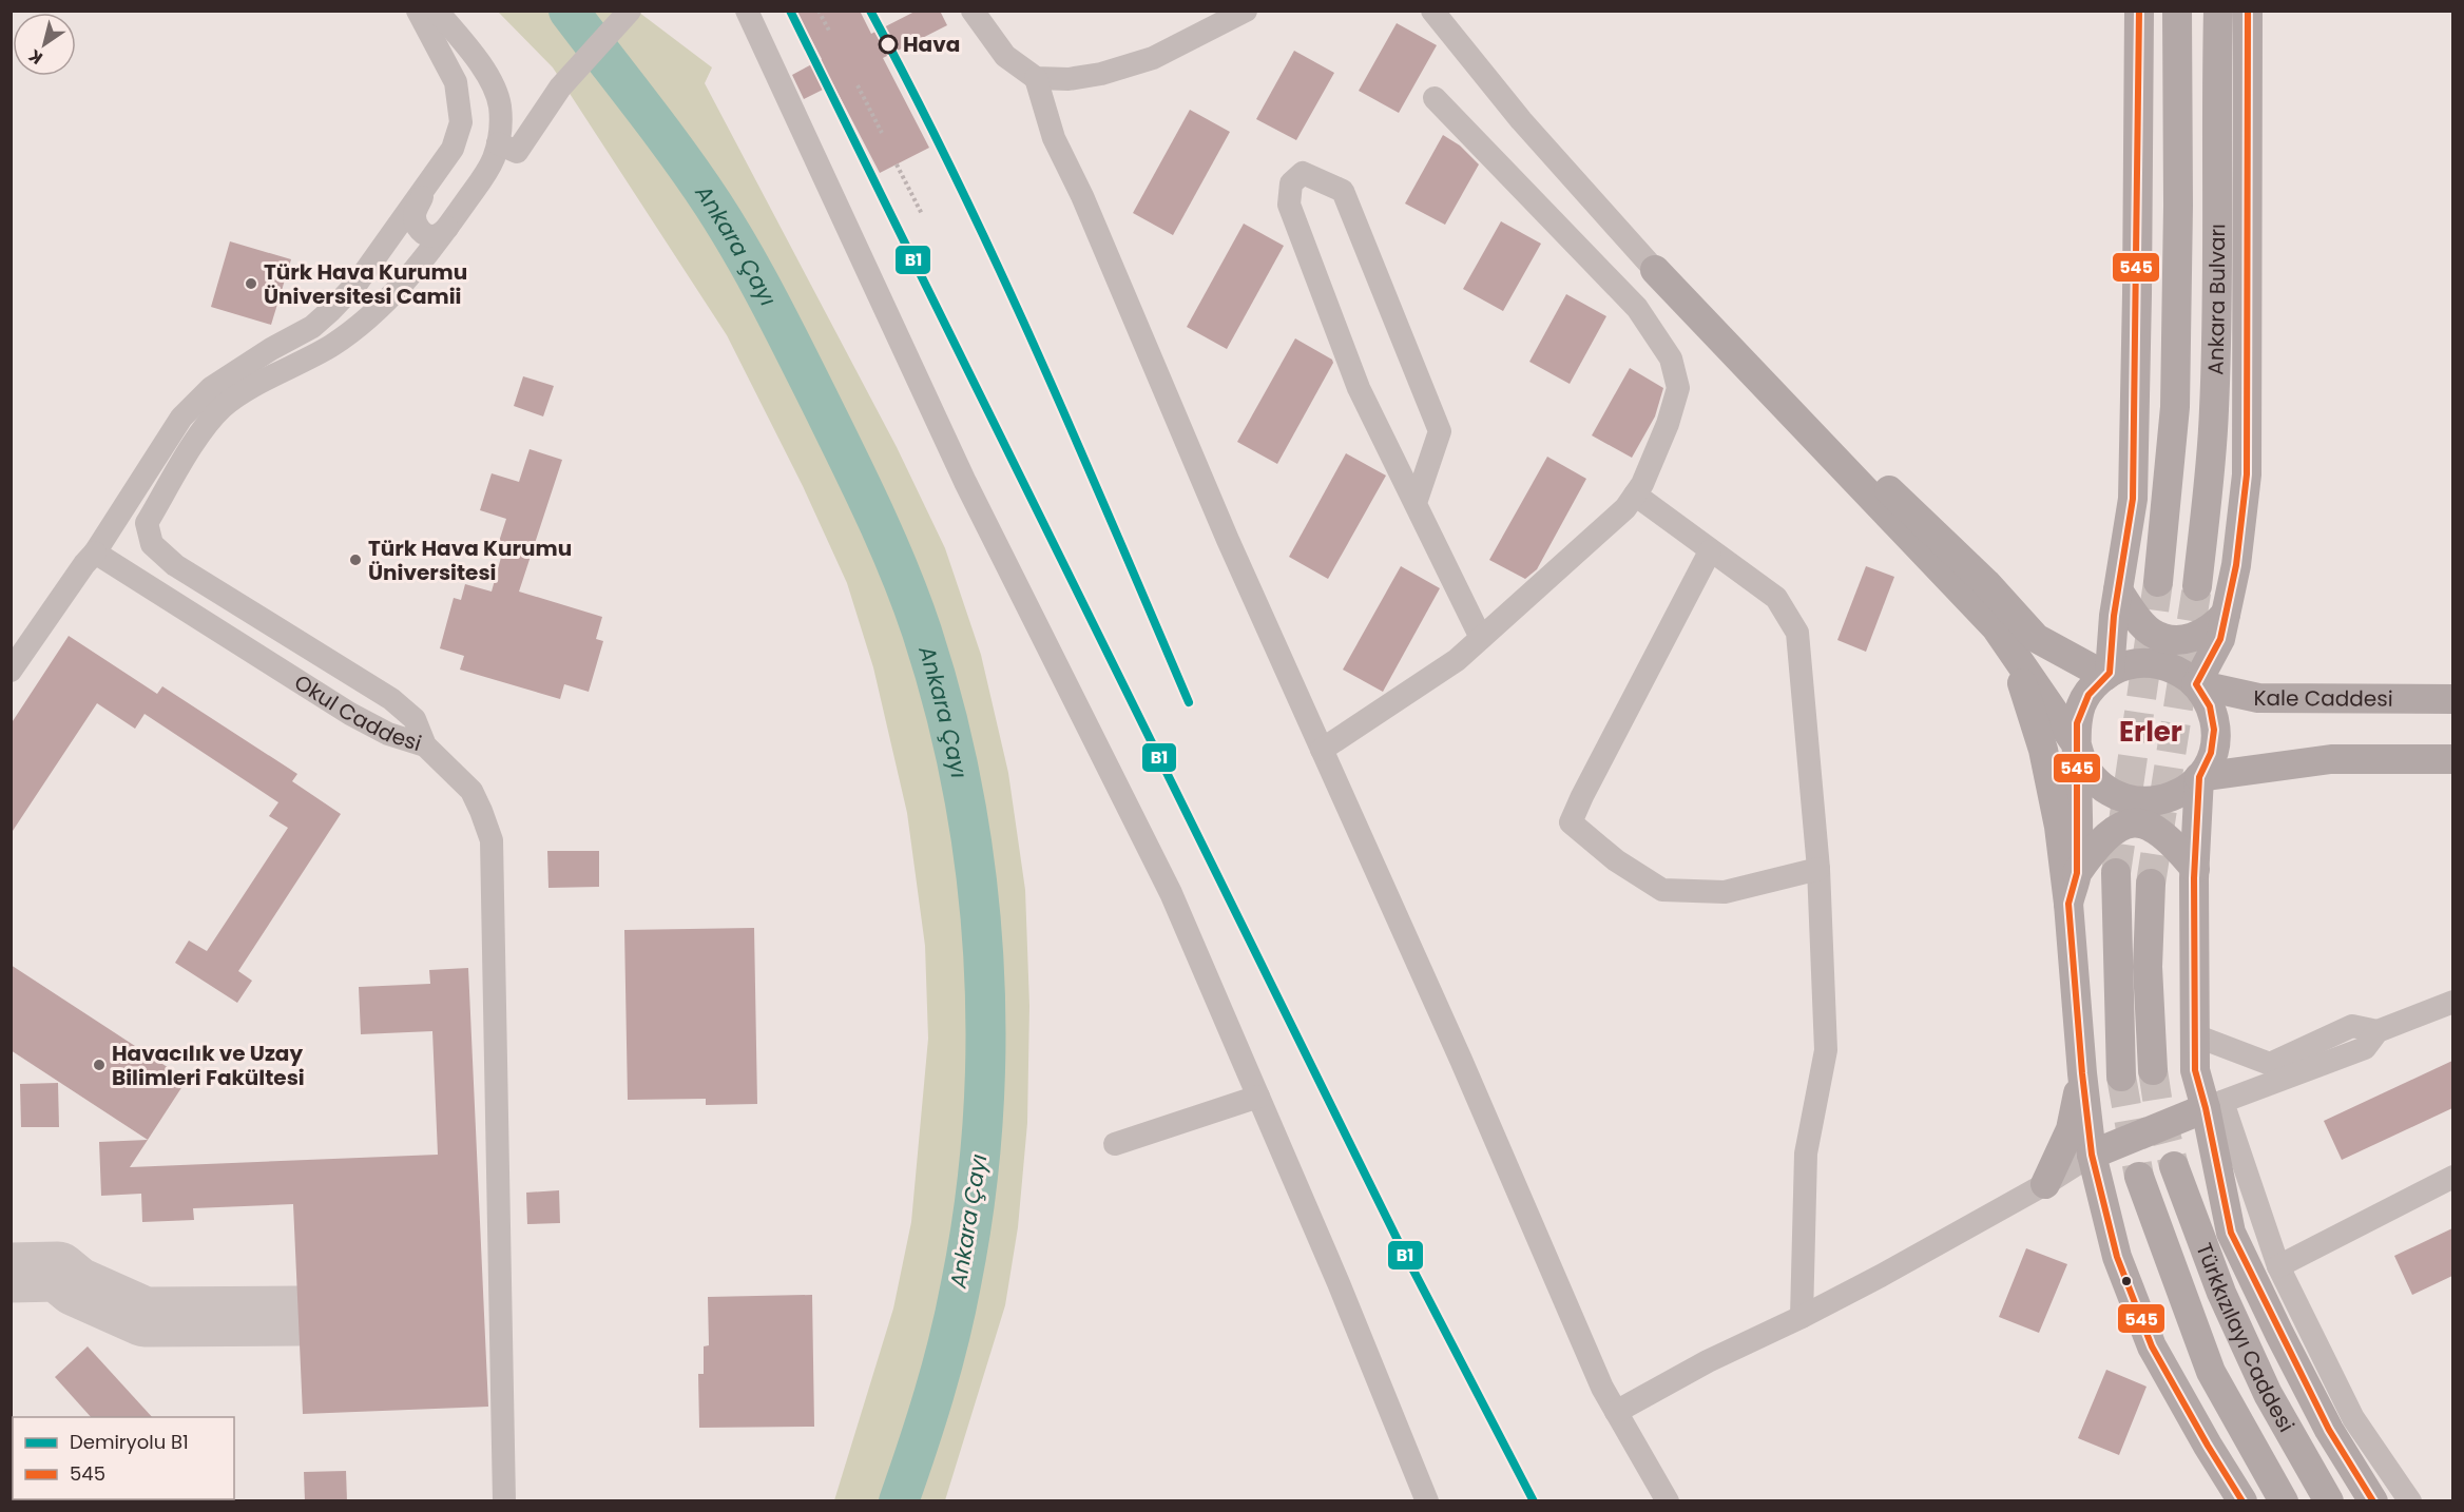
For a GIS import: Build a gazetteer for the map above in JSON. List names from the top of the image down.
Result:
{
  "streets": {
    "main road": ["Ankara Bulvarı", "Kale Caddesi", "Türkkızılayı Caddesi"],
    "street": ["Okul Caddesi"]
  },
  "crossings": [
    ["Ankara Bulvarı", "Kale Caddesi"]
  ],
  "districts": ["Erler"],
  "water": ["Ankara Çayı"],
  "places": [
    "Hava",
    "Türk Hava Kurumu Üniversitesi Camii",
    "Türk Hava Kurumu Üniversitesi",
    "Havacılık ve Uzay Bilimleri Fakültesi"
  ],
  "lines": ["rail line B1", "transit line 545"],
  "legend": ["Demiryolu B1", "545"],
  "north": "bottom left"
}
